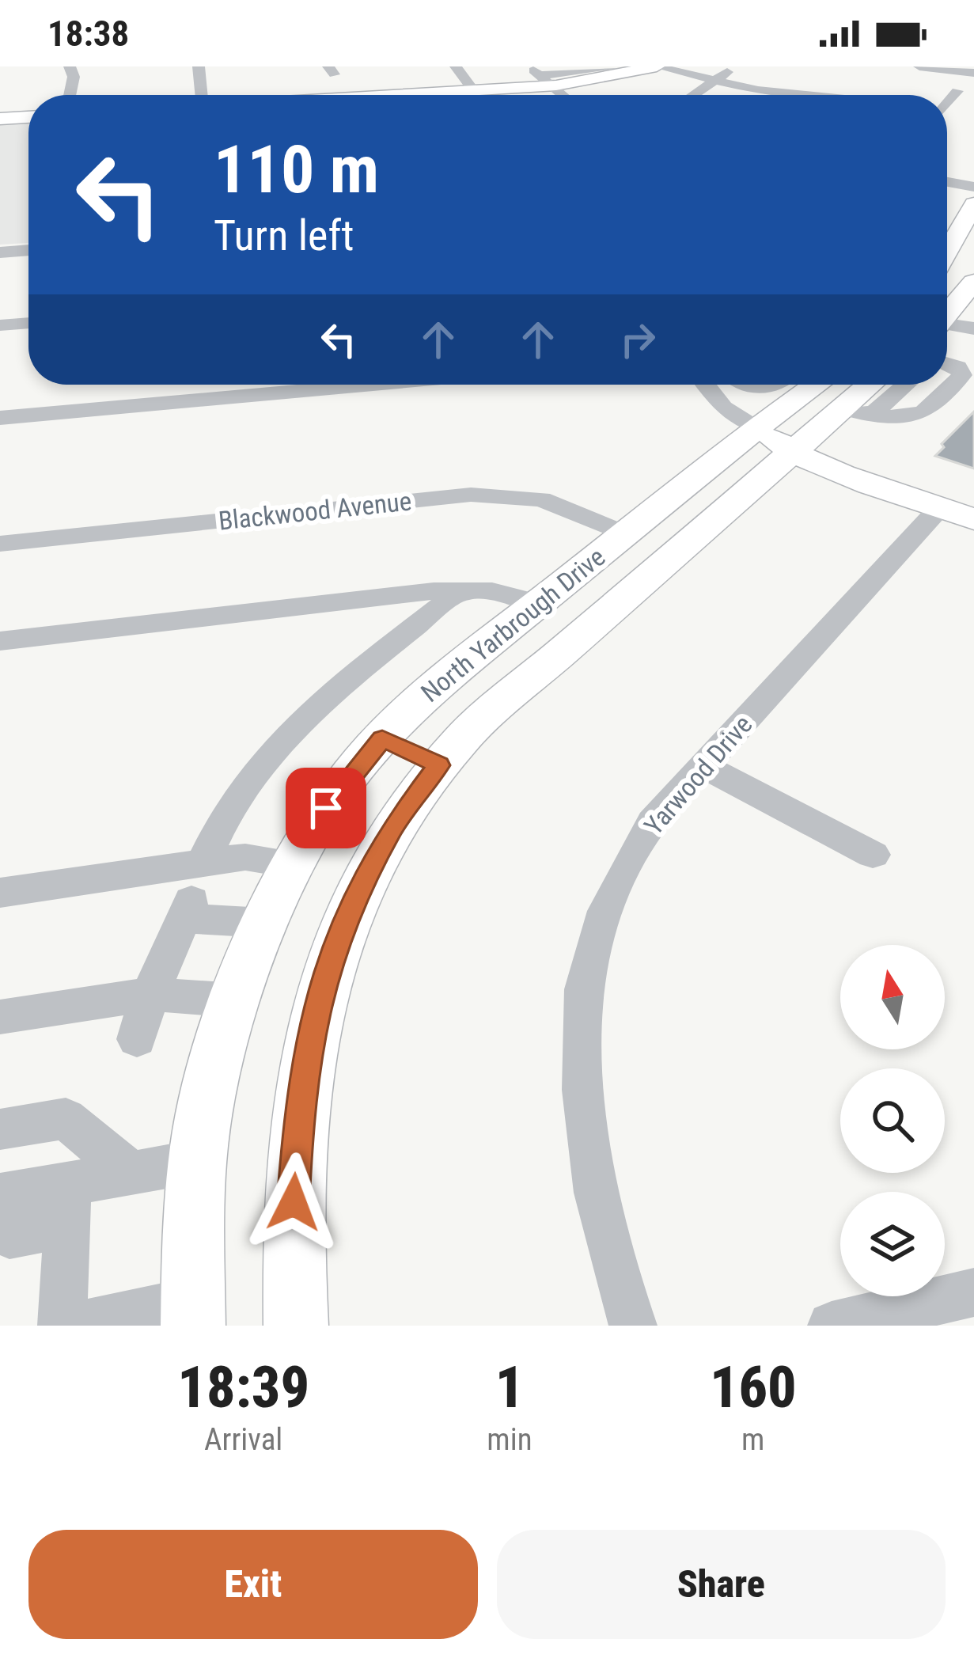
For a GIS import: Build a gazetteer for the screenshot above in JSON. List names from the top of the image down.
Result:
{
  "streets": {
    "main road": ["North Yarbrough Drive"],
    "street": ["Blackwood Avenue", "Yarwood Drive"]
  },
  "crossings": [
    ["Blackwood Avenue", "North Yarbrough Drive"]
  ],
  "north": "top",
  "page": {
    "status": "18:38",
    "turn": ["110 m", "Turn left"],
    "eta": [
      "18:39",
      "Arrival",
      "1",
      "min",
      "160",
      "m"
    ],
    "buttons": ["Exit", "Share"]
  }
}
